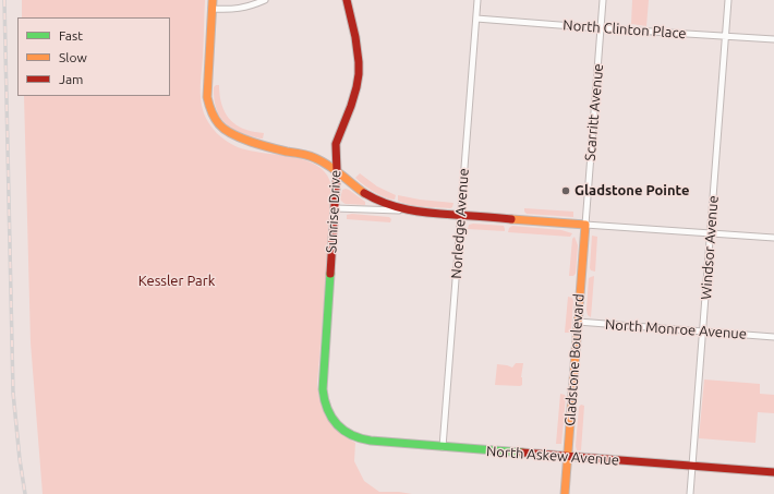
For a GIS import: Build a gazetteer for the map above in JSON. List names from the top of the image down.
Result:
{
  "streets": {
    "street": [
      "North Clinton Place",
      "Scarritt Avenue",
      "Sunrise Drive",
      "Norledge Avenue",
      "Windsor Avenue",
      "North Monroe Avenue",
      "Gladstone Boulevard",
      "North Askew Avenue"
    ]
  },
  "crossings": [
    ["North Clinton Place", "Scarritt Avenue"],
    ["North Clinton Place", "Norledge Avenue"],
    ["North Clinton Place", "Windsor Avenue"],
    ["Scarritt Avenue", "Gladstone Boulevard"],
    ["Sunrise Drive", "North Askew Avenue"],
    ["Norledge Avenue", "North Askew Avenue"],
    ["Windsor Avenue", "North Monroe Avenue"],
    ["Windsor Avenue", "North Askew Avenue"],
    ["North Monroe Avenue", "Gladstone Boulevard"],
    ["Gladstone Boulevard", "North Askew Avenue"]
  ],
  "parks": ["Kessler Park"],
  "places": ["Gladstone Pointe"],
  "legend": ["Fast", "Slow", "Jam"]
}
